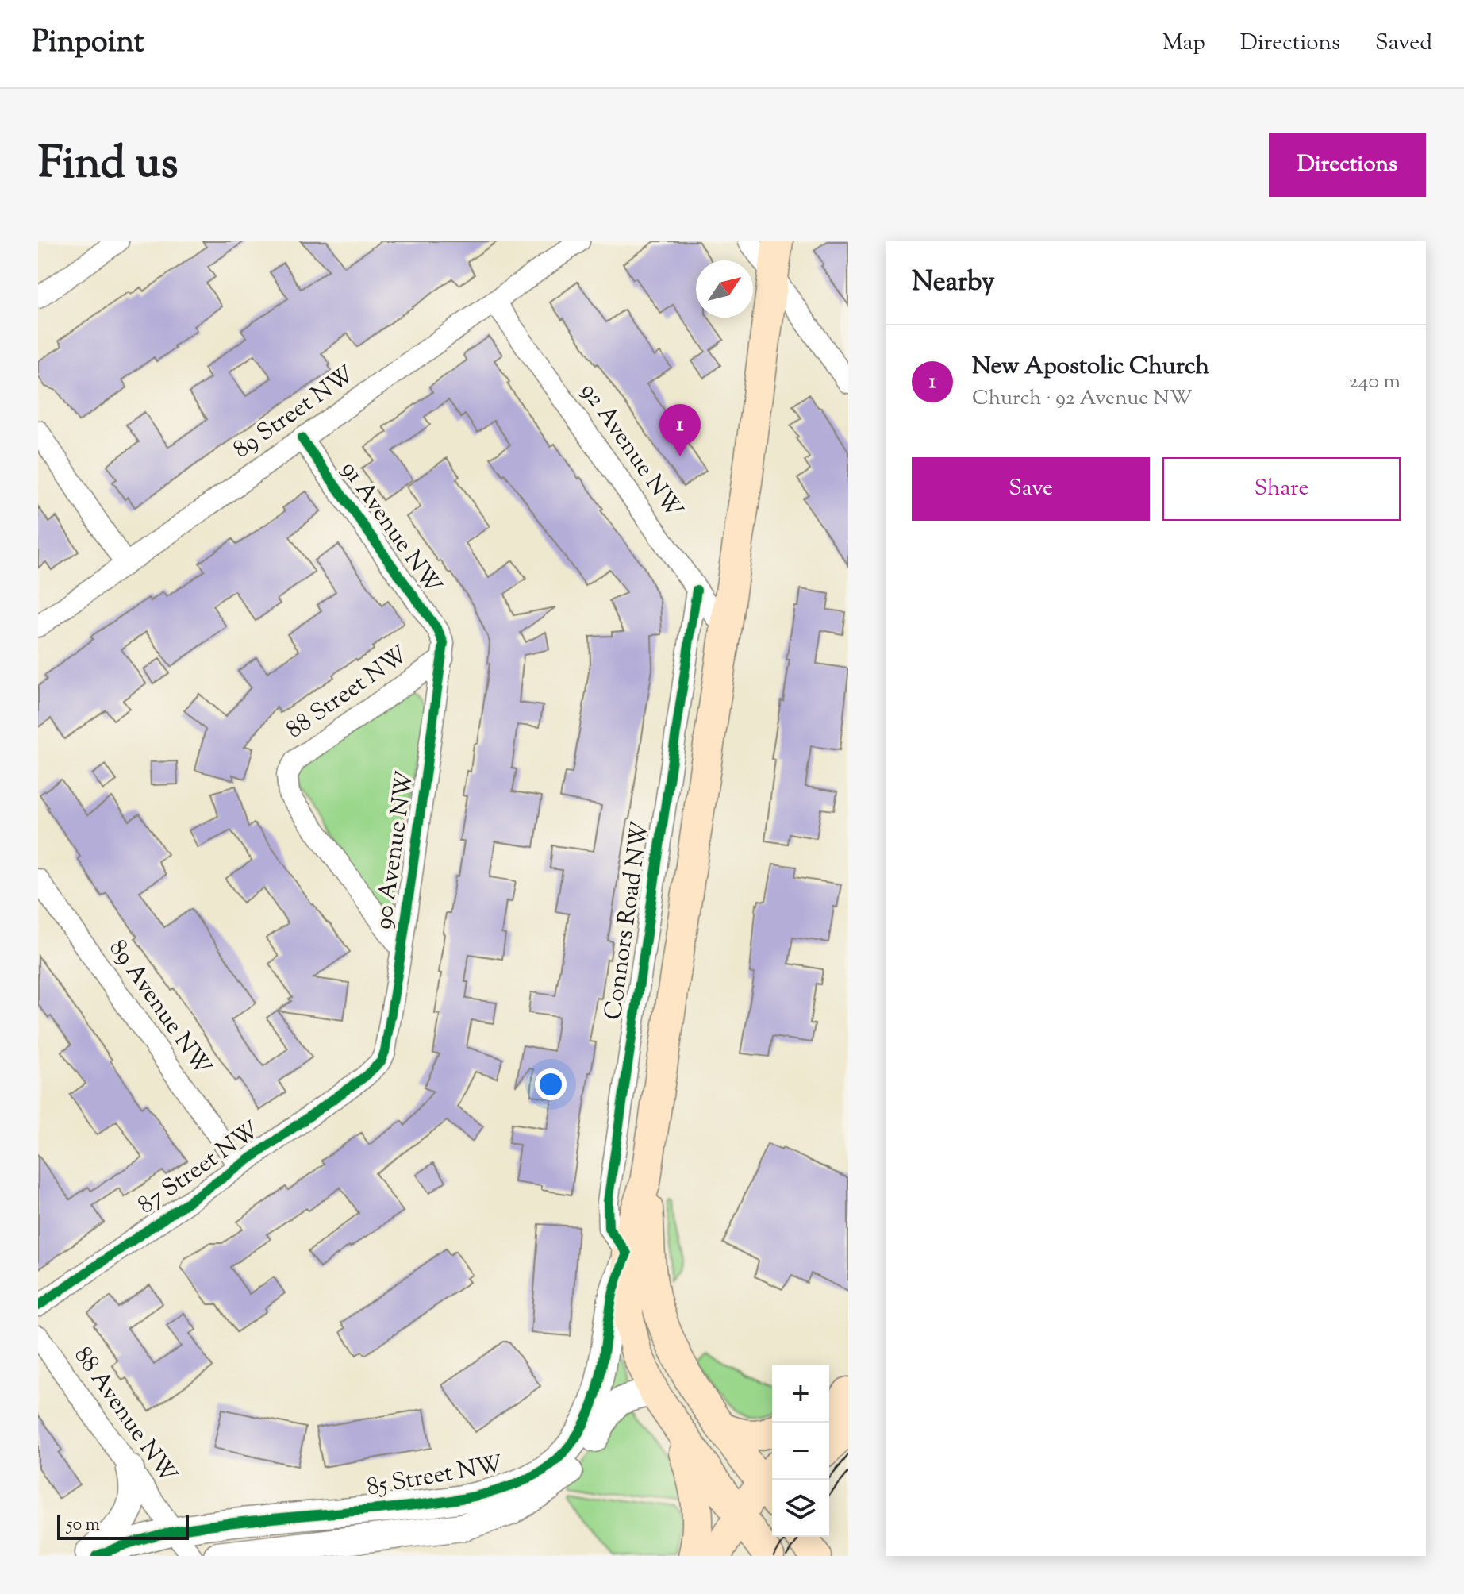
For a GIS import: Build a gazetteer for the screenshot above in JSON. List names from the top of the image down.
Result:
{
  "streets": {
    "street": [
      "89 Street NW",
      "92 Avenue NW",
      "91 Avenue NW",
      "88 Street NW",
      "90 Avenue NW",
      "Connors Road NW",
      "89 Avenue NW",
      "87 Street NW",
      "88 Avenue NW",
      "85 Street NW"
    ]
  },
  "crossings": [
    ["89 Street NW", "92 Avenue NW"],
    ["89 Street NW", "91 Avenue NW"],
    ["92 Avenue NW", "Connors Road NW"],
    ["91 Avenue NW", "88 Street NW"],
    ["91 Avenue NW", "90 Avenue NW"],
    ["88 Street NW", "90 Avenue NW"],
    ["90 Avenue NW", "87 Street NW"],
    ["Connors Road NW", "85 Street NW"],
    ["89 Avenue NW", "87 Street NW"],
    ["88 Avenue NW", "85 Street NW"]
  ],
  "scale_bar": "50 m",
  "north": "top right",
  "page": {
    "header": "Pinpoint",
    "nav": ["Map", "Directions", "Saved"],
    "title": "Find us",
    "buttons": [
      "Directions",
      ["Save", "Share"]
    ],
    "heading": "Nearby",
    "list": [
      {
        "mark": "1",
        "name": "New Apostolic Church",
        "note": "Church · 92 Avenue NW",
        "value": "240 m"
      }
    ],
    "pins": "1",
    "map_buttons": ["+", "−"],
    "scale": "50 m"
  }
}
